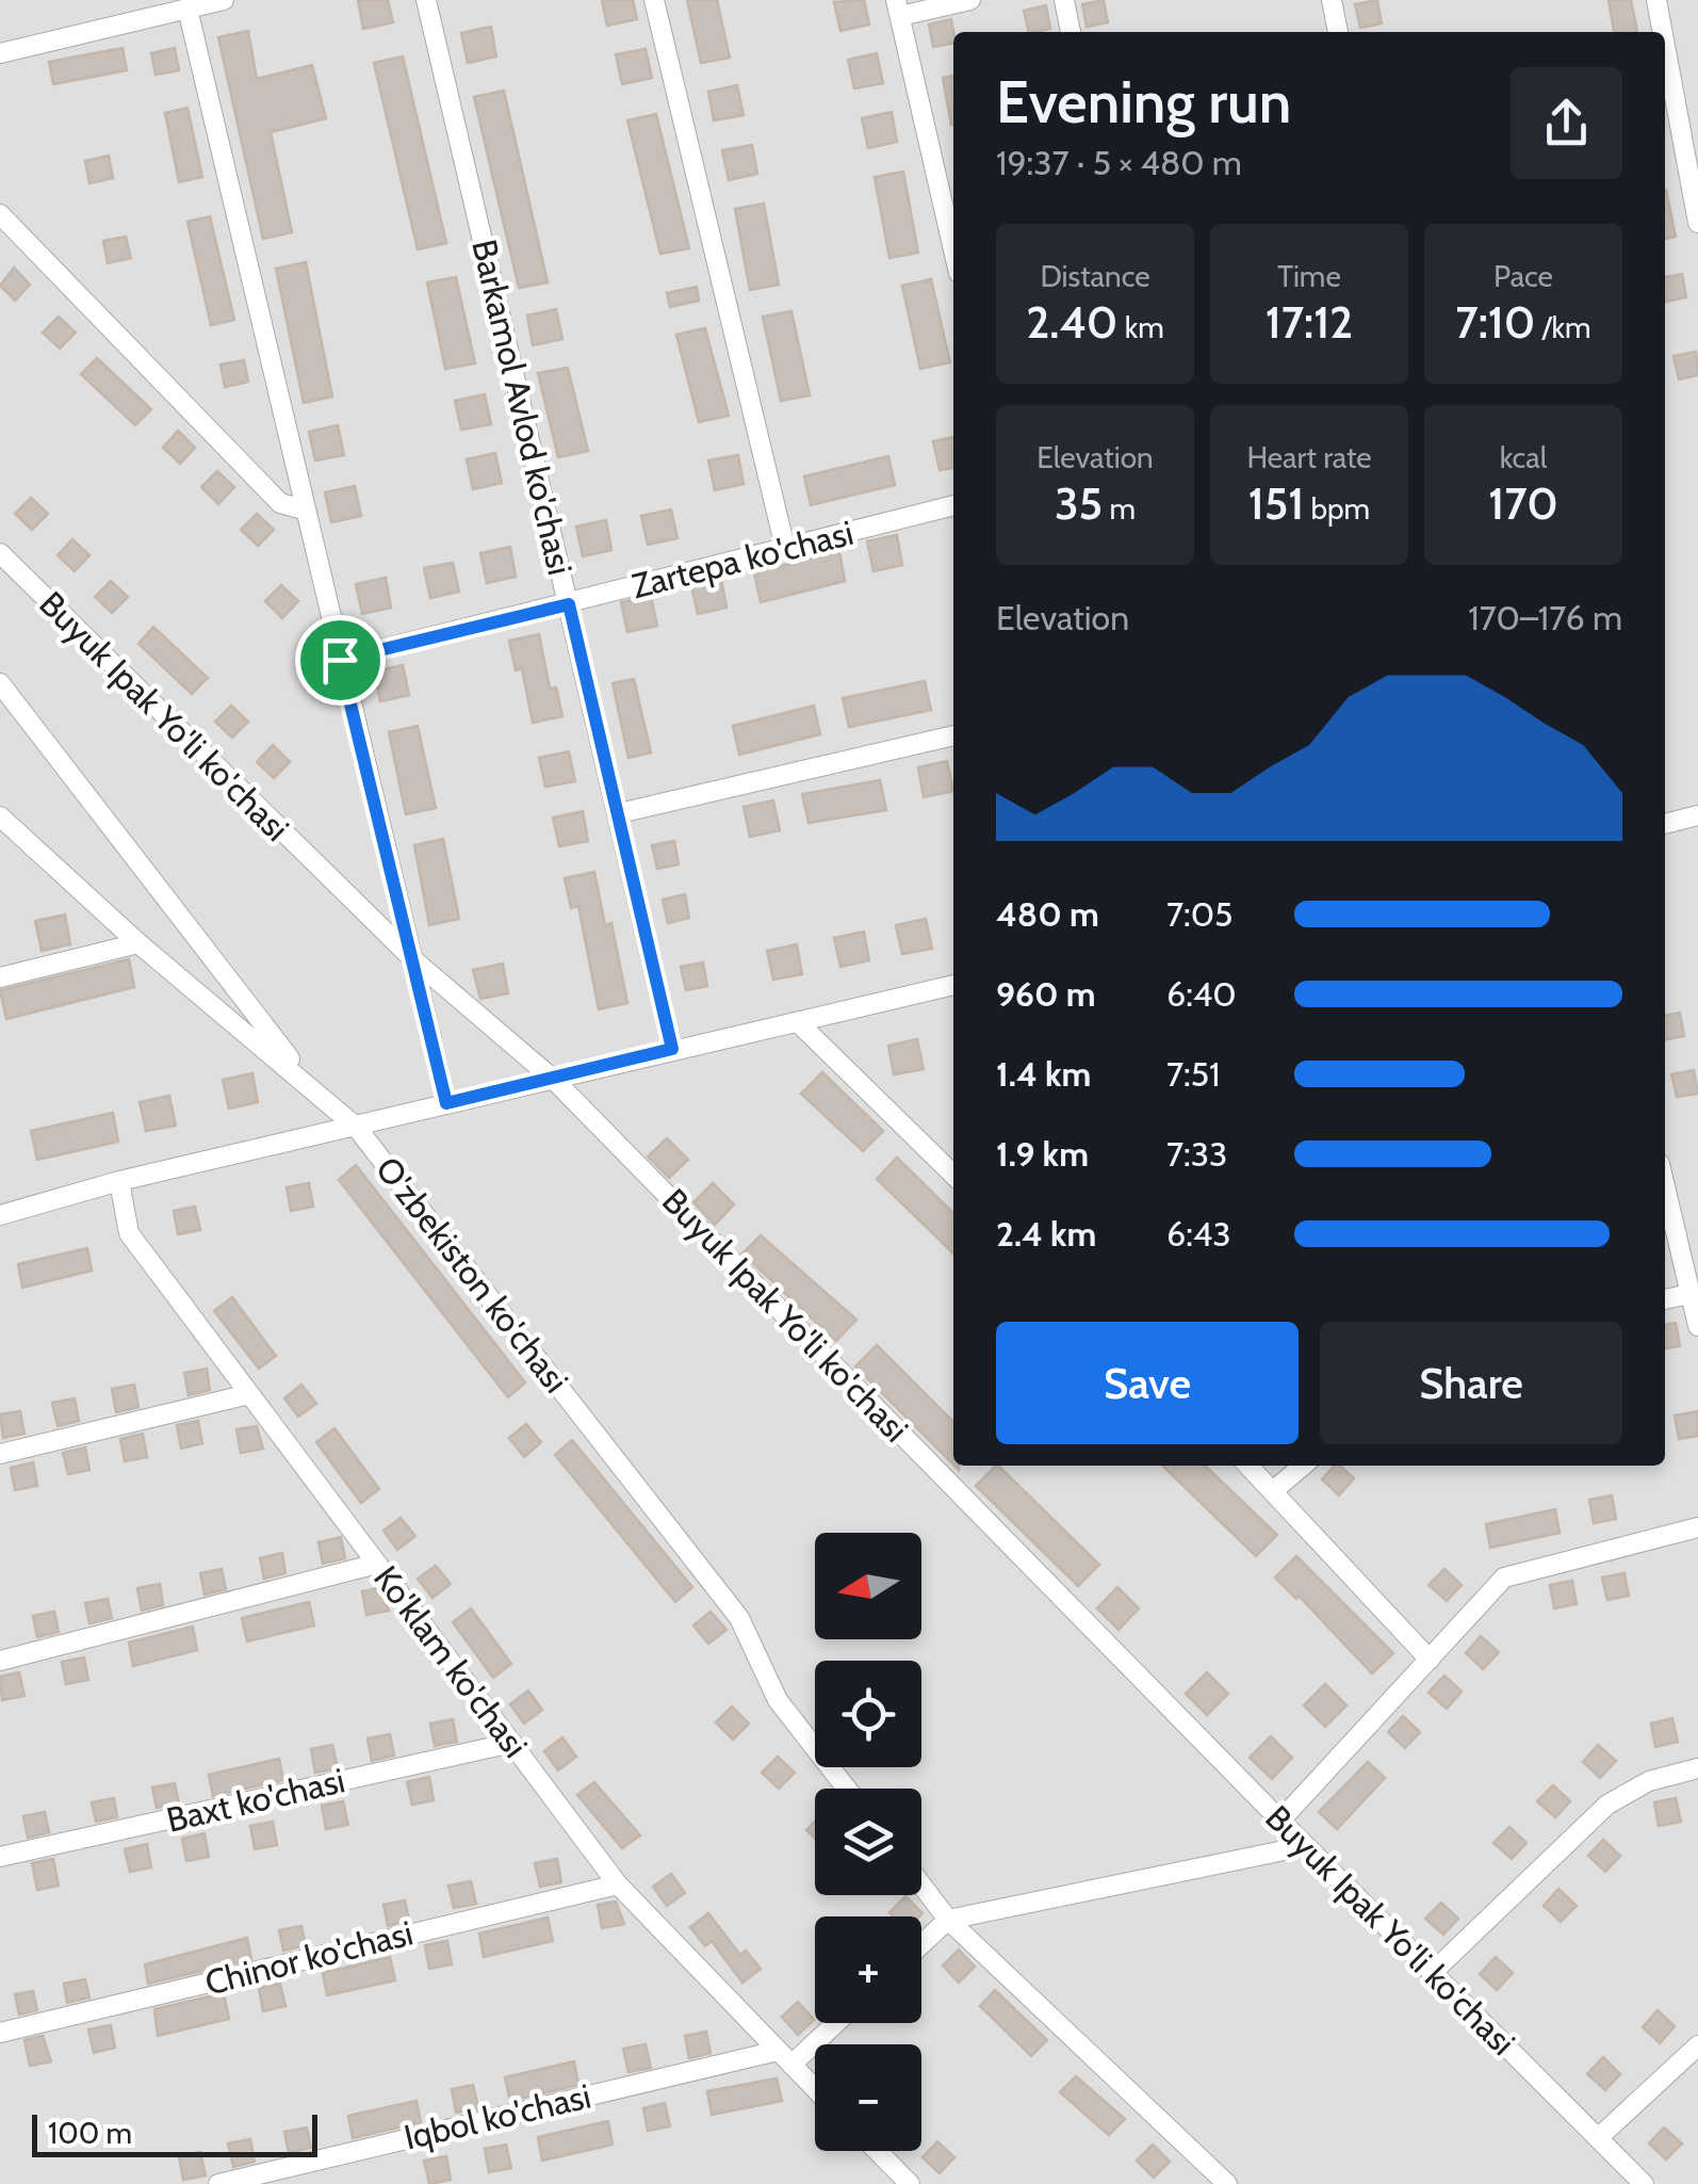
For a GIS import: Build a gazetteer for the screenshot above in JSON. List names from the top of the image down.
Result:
{
  "streets": {
    "street": [
      "Barkamol Avlod ko'chasi",
      "Zartepa ko'chasi",
      "Buyuk Ipak Yo'li ko'chasi",
      "O'zbekiston ko'chasi",
      "Ko'klam ko'chasi",
      "Baxt ko'chasi",
      "Chinor ko'chasi",
      "Iqbol ko'chasi"
    ]
  },
  "crossings": [
    ["Barkamol Avlod ko'chasi", "Zartepa ko'chasi"],
    ["Ko'klam ko'chasi", "Baxt ko'chasi"],
    ["Ko'klam ko'chasi", "Chinor ko'chasi"],
    ["Ko'klam ko'chasi", "Iqbol ko'chasi"]
  ],
  "scale_bar": "100 m",
  "north": "left",
  "page": {
    "heading": ["Evening run", "19:37 · 5 × 480 m"],
    "stats": [
      ["Distance", "2.40 km"],
      ["Time", "17:12"],
      ["Pace", "7:10 /km"],
      ["Elevation", "35 m"],
      ["Heart rate", "151 bpm"],
      ["kcal", "170"]
    ],
    "chart": ["Elevation", "170–176 m"],
    "list": [
      {
        "name": "480 m",
        "note": "7:05"
      },
      {
        "name": "960 m",
        "note": "6:40"
      },
      {
        "name": "1.4 km",
        "note": "7:51"
      },
      {
        "name": "1.9 km",
        "note": "7:33"
      },
      {
        "name": "2.4 km",
        "note": "6:43"
      }
    ],
    "buttons": ["Save", "Share"],
    "map_buttons": ["+", "−"],
    "scale": "100 m"
  }
}
